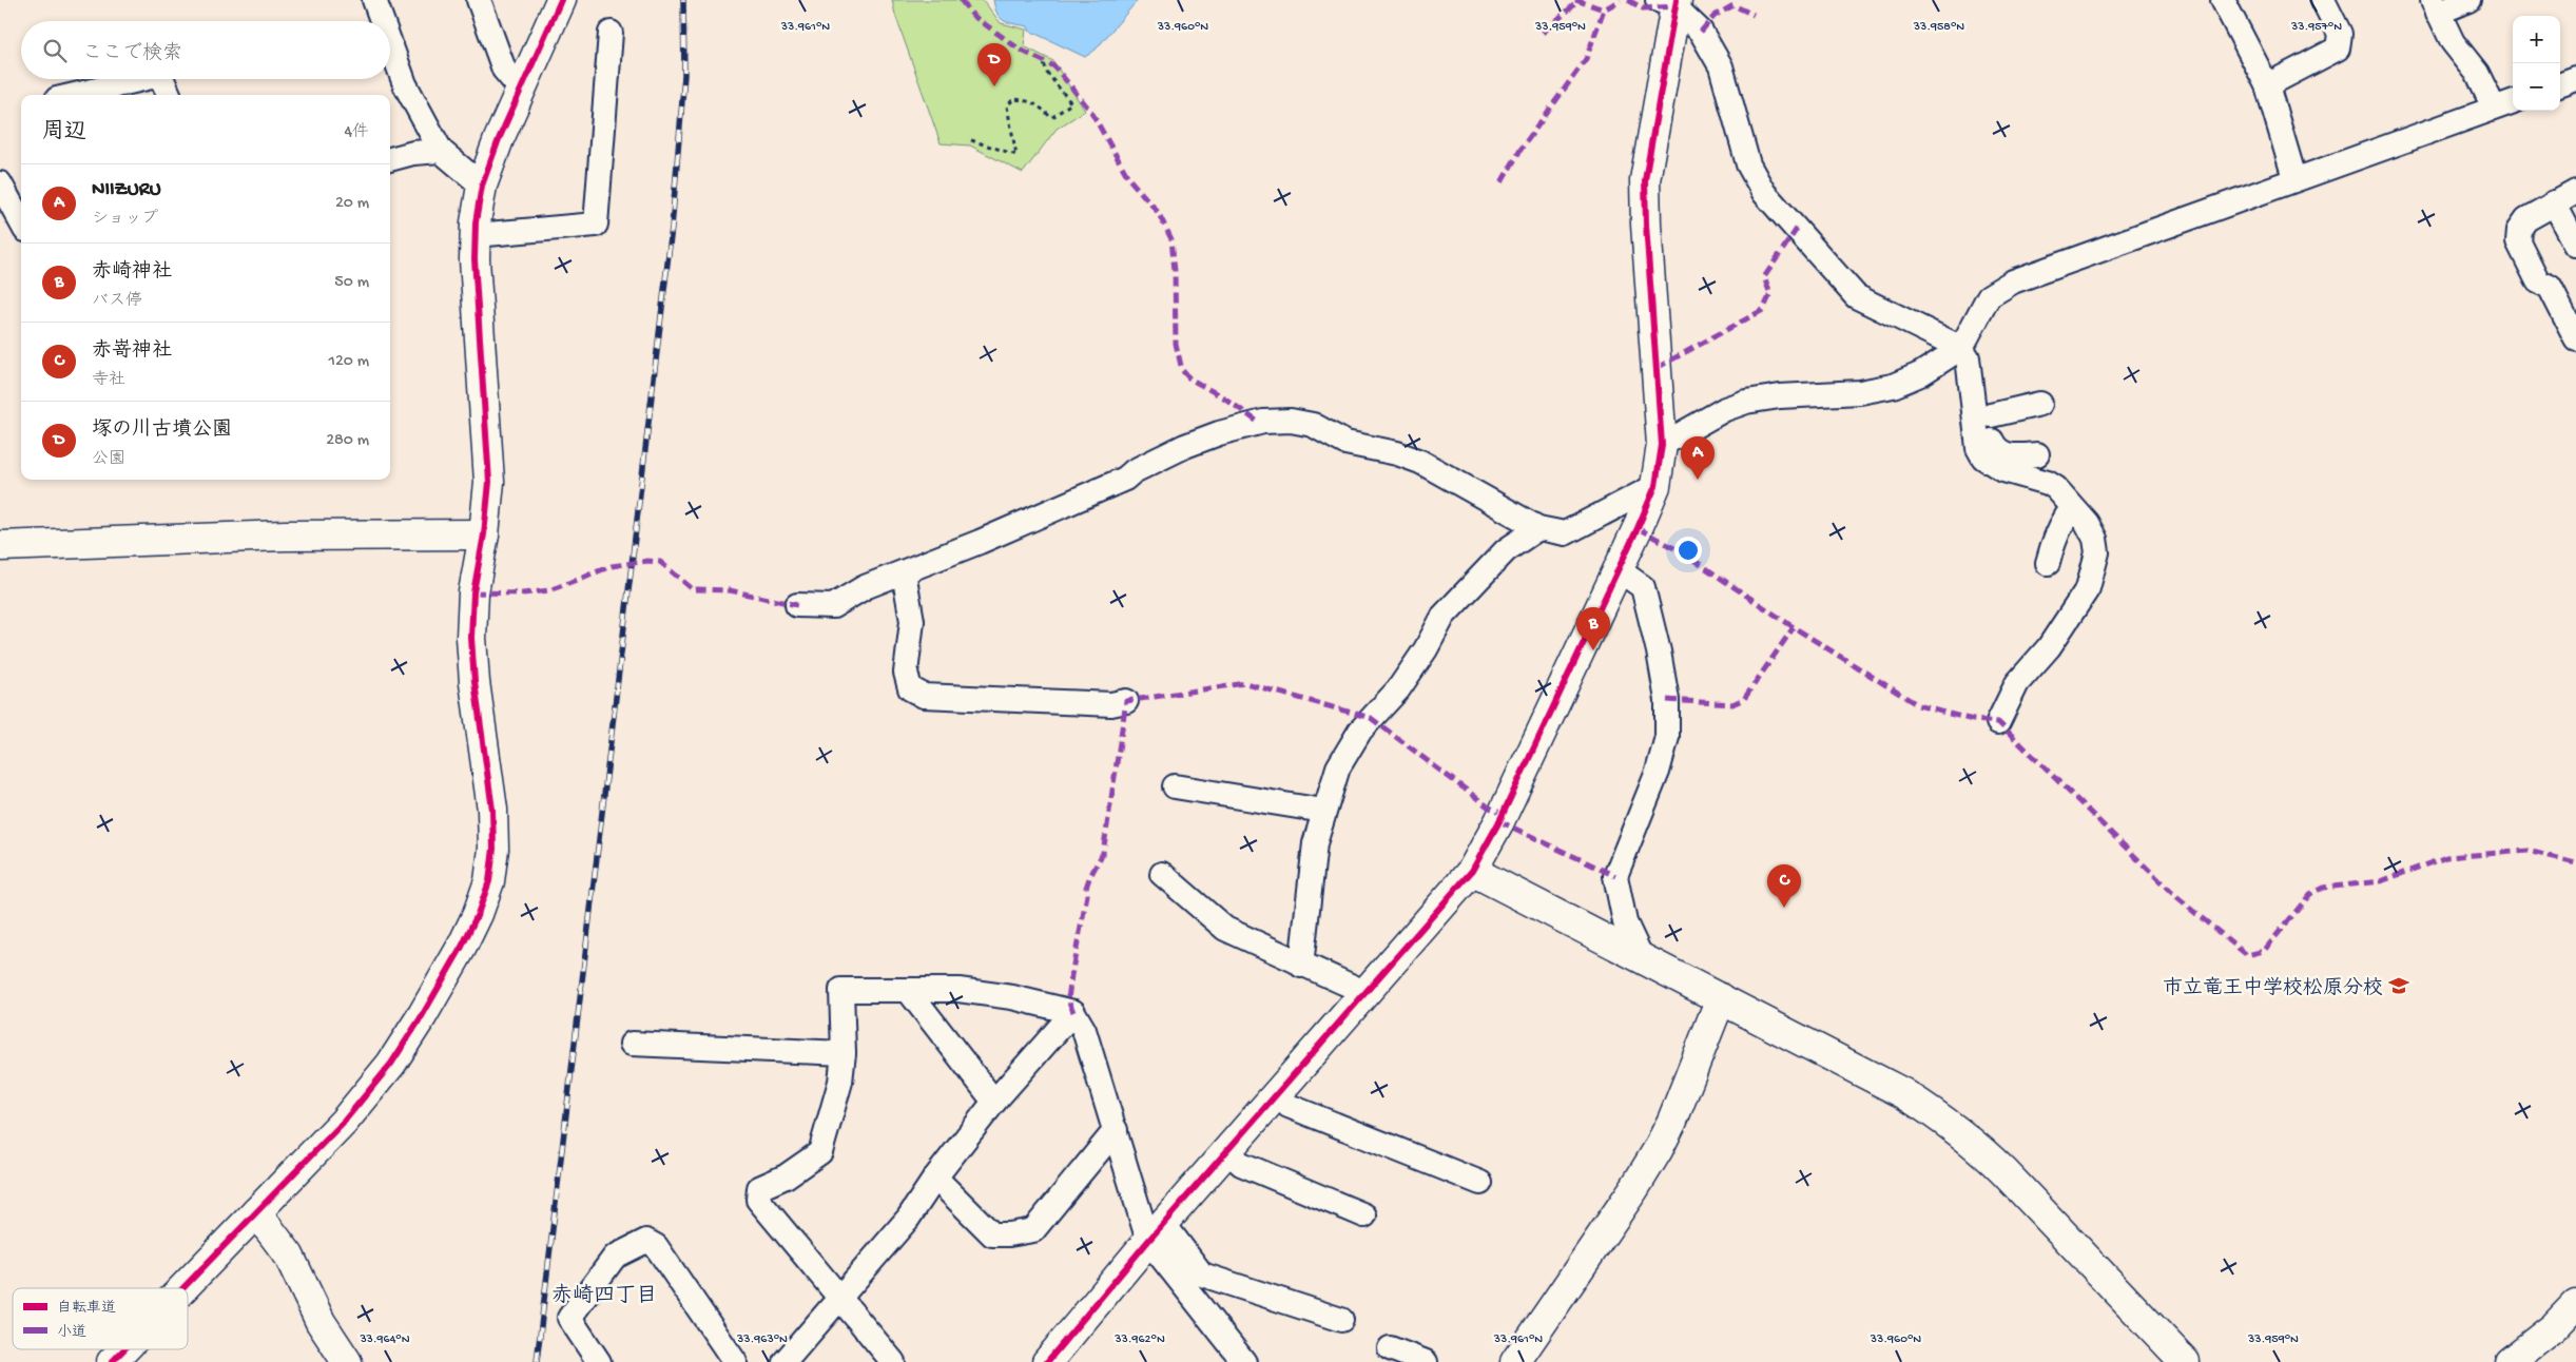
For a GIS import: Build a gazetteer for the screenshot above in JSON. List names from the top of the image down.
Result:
{
  "districts": ["赤崎四丁目"],
  "places": {
    "school or university": ["市立竜王中学校松原分校"]
  },
  "legend": ["自転車道", "小道"],
  "page": {
    "map_buttons": ["+", "−"],
    "search": "ここで検索",
    "pins": [
      "D",
      "A",
      "B",
      "C"
    ],
    "heading": ["周辺", "4件"],
    "list": [
      {
        "mark": "A",
        "name": "NIIZURU",
        "note": "ショップ",
        "value": "20 m"
      },
      {
        "mark": "B",
        "name": "赤崎神社",
        "note": "バス停",
        "value": "50 m"
      },
      {
        "mark": "C",
        "name": "赤嵜神社",
        "note": "寺社",
        "value": "120 m"
      },
      {
        "mark": "D",
        "name": "塚の川古墳公園",
        "note": "公園",
        "value": "280 m"
      }
    ]
  },
  "coordinates": [
    "33.960°N",
    "33.959°N",
    "33.958°N",
    "33.957°N",
    "33.961°N",
    "33.964°N",
    "33.963°N",
    "33.962°N"
  ]
}
